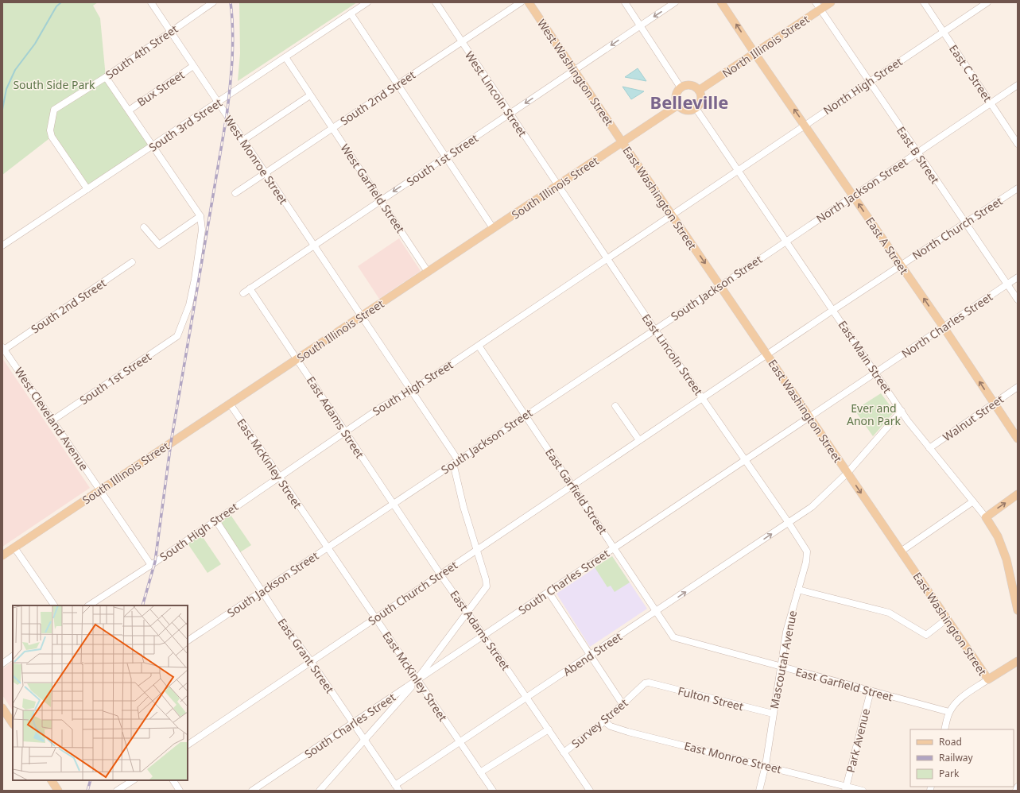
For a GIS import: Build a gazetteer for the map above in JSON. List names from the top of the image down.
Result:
{
  "streets": {
    "main road": [
      "North Illinois Street",
      "West Washington Street",
      "South Illinois Street",
      "East Washington Street",
      "East A Street",
      "East Main Street"
    ],
    "street": [
      "South 4th Street",
      "East C Street",
      "North High Street",
      "Bux Street",
      "West Lincoln Street",
      "South 2nd Street",
      "South 3rd Street",
      "East B Street",
      "West Monroe Street",
      "South 1st Street",
      "West Garfield Street",
      "North Jackson Street",
      "North Church Street",
      "South Jackson Street",
      "North Charles Street",
      "East Lincoln Street",
      "South High Street",
      "East Adams Street",
      "Walnut Street",
      "West Cleveland Avenue",
      "East McKinley Street",
      "East Garfield Street",
      "South Charles Street",
      "South Church Street",
      "Abend Street",
      "East Grant Street",
      "Mascoutah Avenue",
      "Fulton Street",
      "Survey Street",
      "Park Avenue",
      "East Monroe Street"
    ]
  },
  "crossings": [
    ["North Illinois Street", "East B Street"],
    ["North Illinois Street", "South Illinois Street"],
    ["North Illinois Street", "East A Street"],
    ["North Illinois Street", "East Main Street"],
    ["South 4th Street", "South 3rd Street"],
    ["South 4th Street", "West Monroe Street"],
    ["West Washington Street", "South 1st Street"],
    ["West Washington Street", "South Illinois Street"],
    ["West Washington Street", "East Washington Street"],
    ["East C Street", "North High Street"],
    ["East C Street", "North Jackson Street"],
    ["North High Street", "East B Street"],
    ["North High Street", "East A Street"],
    ["North High Street", "East Main Street"],
    ["North High Street", "South High Street"],
    ["Bux Street", "West Monroe Street"],
    ["West Lincoln Street", "South 2nd Street"],
    ["West Lincoln Street", "South 1st Street"],
    ["West Lincoln Street", "South Illinois Street"],
    ["West Lincoln Street", "East Lincoln Street"],
    ["South 2nd Street", "West Monroe Street"],
    ["South 2nd Street", "West Garfield Street"],
    ["South 2nd Street", "West Cleveland Avenue"],
    ["South 3rd Street", "West Monroe Street"],
    ["South 3rd Street", "West Garfield Street"],
    ["East B Street", "North Jackson Street"],
    ["East B Street", "North Church Street"],
    ["East B Street", "North Charles Street"],
    ["West Monroe Street", "South 1st Street"],
    ["West Monroe Street", "South Illinois Street"],
    ["South 1st Street", "West Garfield Street"],
    ["South 1st Street", "East Adams Street"],
    ["South 1st Street", "West Cleveland Avenue"],
    ["South Illinois Street", "West Garfield Street"],
    ["South Illinois Street", "East Washington Street"],
    ["South Illinois Street", "East Lincoln Street"],
    ["South Illinois Street", "East Main Street"],
    ["South Illinois Street", "East Adams Street"],
    ["South Illinois Street", "West Cleveland Avenue"],
    ["South Illinois Street", "East McKinley Street"],
    ["North Jackson Street", "East A Street"],
    ["North Jackson Street", "South Jackson Street"],
    ["North Jackson Street", "East Main Street"],
    ["East Washington Street", "South Jackson Street"],
    ["East Washington Street", "South High Street"],
    ["East Washington Street", "South Charles Street"],
    ["East Washington Street", "South Church Street"],
    ["North Church Street", "East A Street"],
    ["North Church Street", "East Main Street"],
    ["North Church Street", "South Church Street"],
    ["East A Street", "North Charles Street"],
    ["East A Street", "Walnut Street"],
    ["South Jackson Street", "East Lincoln Street"],
    ["South Jackson Street", "East Main Street"],
    ["South Jackson Street", "East Adams Street"],
    ["South Jackson Street", "East McKinley Street"],
    ["South Jackson Street", "East Garfield Street"],
    ["South Jackson Street", "East Grant Street"],
    ["North Charles Street", "East Main Street"],
    ["North Charles Street", "South Charles Street"],
    ["East Lincoln Street", "South High Street"],
    ["East Lincoln Street", "South Charles Street"],
    ["East Lincoln Street", "South Church Street"],
    ["East Lincoln Street", "Abend Street"],
    ["East Lincoln Street", "Mascoutah Avenue"],
    ["East Main Street", "South High Street"],
    ["East Main Street", "Walnut Street"],
    ["East Main Street", "South Charles Street"],
    ["East Main Street", "South Church Street"],
    ["South High Street", "East Adams Street"],
    ["South High Street", "West Cleveland Avenue"],
    ["South High Street", "East McKinley Street"],
    ["South High Street", "East Garfield Street"],
    ["South High Street", "East Grant Street"],
    ["East Adams Street", "South Charles Street"],
    ["East Adams Street", "South Church Street"],
    ["East Adams Street", "Abend Street"],
    ["East Adams Street", "Survey Street"],
    ["East McKinley Street", "South Charles Street"],
    ["East McKinley Street", "South Church Street"],
    ["East McKinley Street", "Abend Street"],
    ["East Garfield Street", "South Charles Street"],
    ["East Garfield Street", "South Church Street"],
    ["East Garfield Street", "Abend Street"],
    ["East Garfield Street", "Mascoutah Avenue"],
    ["East Garfield Street", "Park Avenue"],
    ["South Charles Street", "East Grant Street"],
    ["South Church Street", "East Grant Street"],
    ["Abend Street", "East Grant Street"],
    ["Abend Street", "Mascoutah Avenue"],
    ["Mascoutah Avenue", "Fulton Street"],
    ["Mascoutah Avenue", "East Monroe Street"],
    ["Fulton Street", "Survey Street"],
    ["Survey Street", "East Monroe Street"],
    ["Park Avenue", "East Monroe Street"]
  ],
  "one_way": ["East A Street"],
  "districts": ["Belleville"],
  "parks": ["South Side Park", "Ever and Anon Park"],
  "legend": ["Road", "Railway", "Park"]
}
